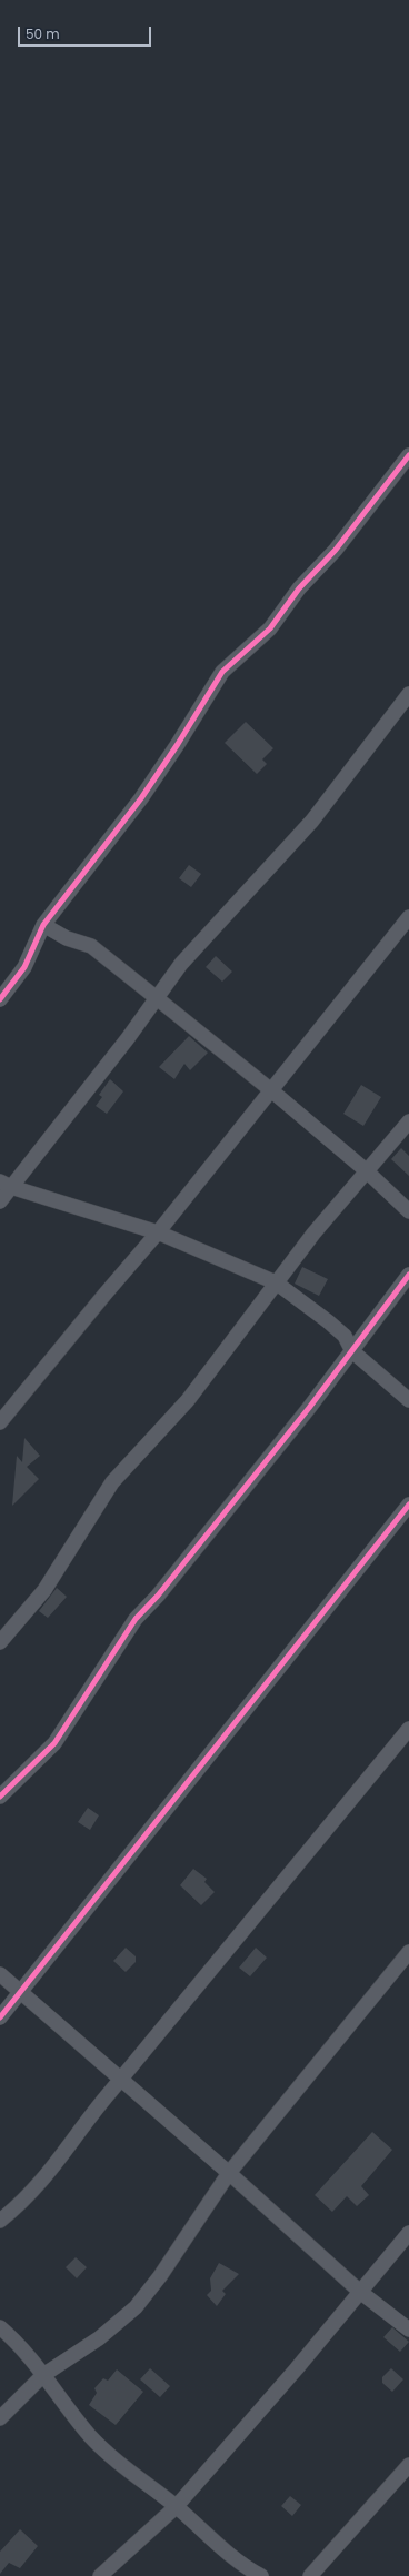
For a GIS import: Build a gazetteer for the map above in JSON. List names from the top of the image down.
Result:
{
  "scale_bar": "50 m"
}
